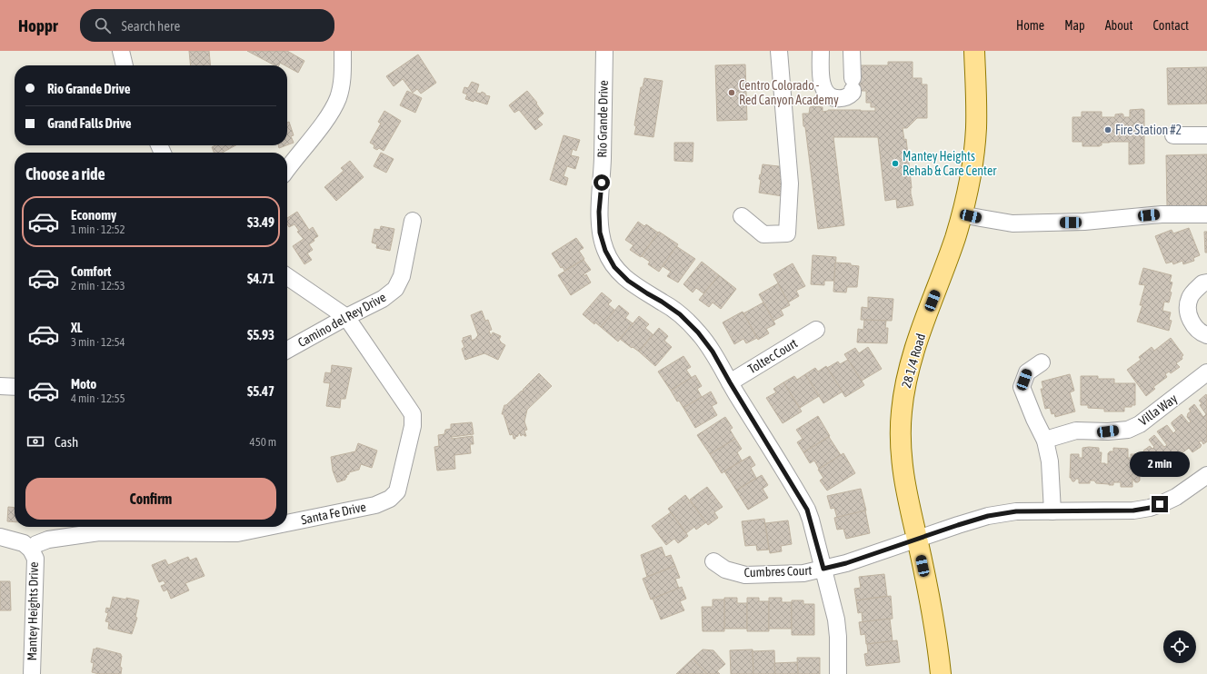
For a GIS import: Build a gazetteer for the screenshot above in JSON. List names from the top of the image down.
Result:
{
  "streets": {
    "main road": ["28 1/4 Road"],
    "street": [
      "Rio Grande Drive",
      "Camino del Rey Drive",
      "Toltec Court",
      "Villa Way",
      "Santa Fe Drive",
      "Cumbres Court",
      "Mantey Heights Drive"
    ]
  },
  "crossings": [
    ["Rio Grande Drive", "Toltec Court"],
    ["Rio Grande Drive", "Cumbres Court"],
    ["Camino del Rey Drive", "Santa Fe Drive"],
    ["28 1/4 Road", "Cumbres Court"],
    ["Santa Fe Drive", "Mantey Heights Drive"]
  ],
  "places": ["Centro Colorado - Red Canyon Academy", "Fire Station #2", "Mantey Heights Rehab & Care Center"],
  "page": {
    "header": "Hoppr",
    "search": "Search here",
    "nav": [
      "Home",
      "Map",
      "About",
      "Contact"
    ],
    "banner": ["Rio Grande Drive", "Grand Falls Drive"],
    "heading": "Choose a ride",
    "list": [
      {
        "name": "Economy",
        "note": "1 min · 12:52",
        "value": "$3.49"
      },
      {
        "name": "Comfort",
        "note": "2 min · 12:53",
        "value": "$4.71"
      },
      {
        "name": "XL",
        "note": "3 min · 12:54",
        "value": "$5.93"
      },
      {
        "name": "Moto",
        "note": "4 min · 12:55",
        "value": "$5.47"
      }
    ],
    "pay": ["Cash", "450 m"],
    "bubble": "2 min",
    "buttons": "Confirm"
  }
}
